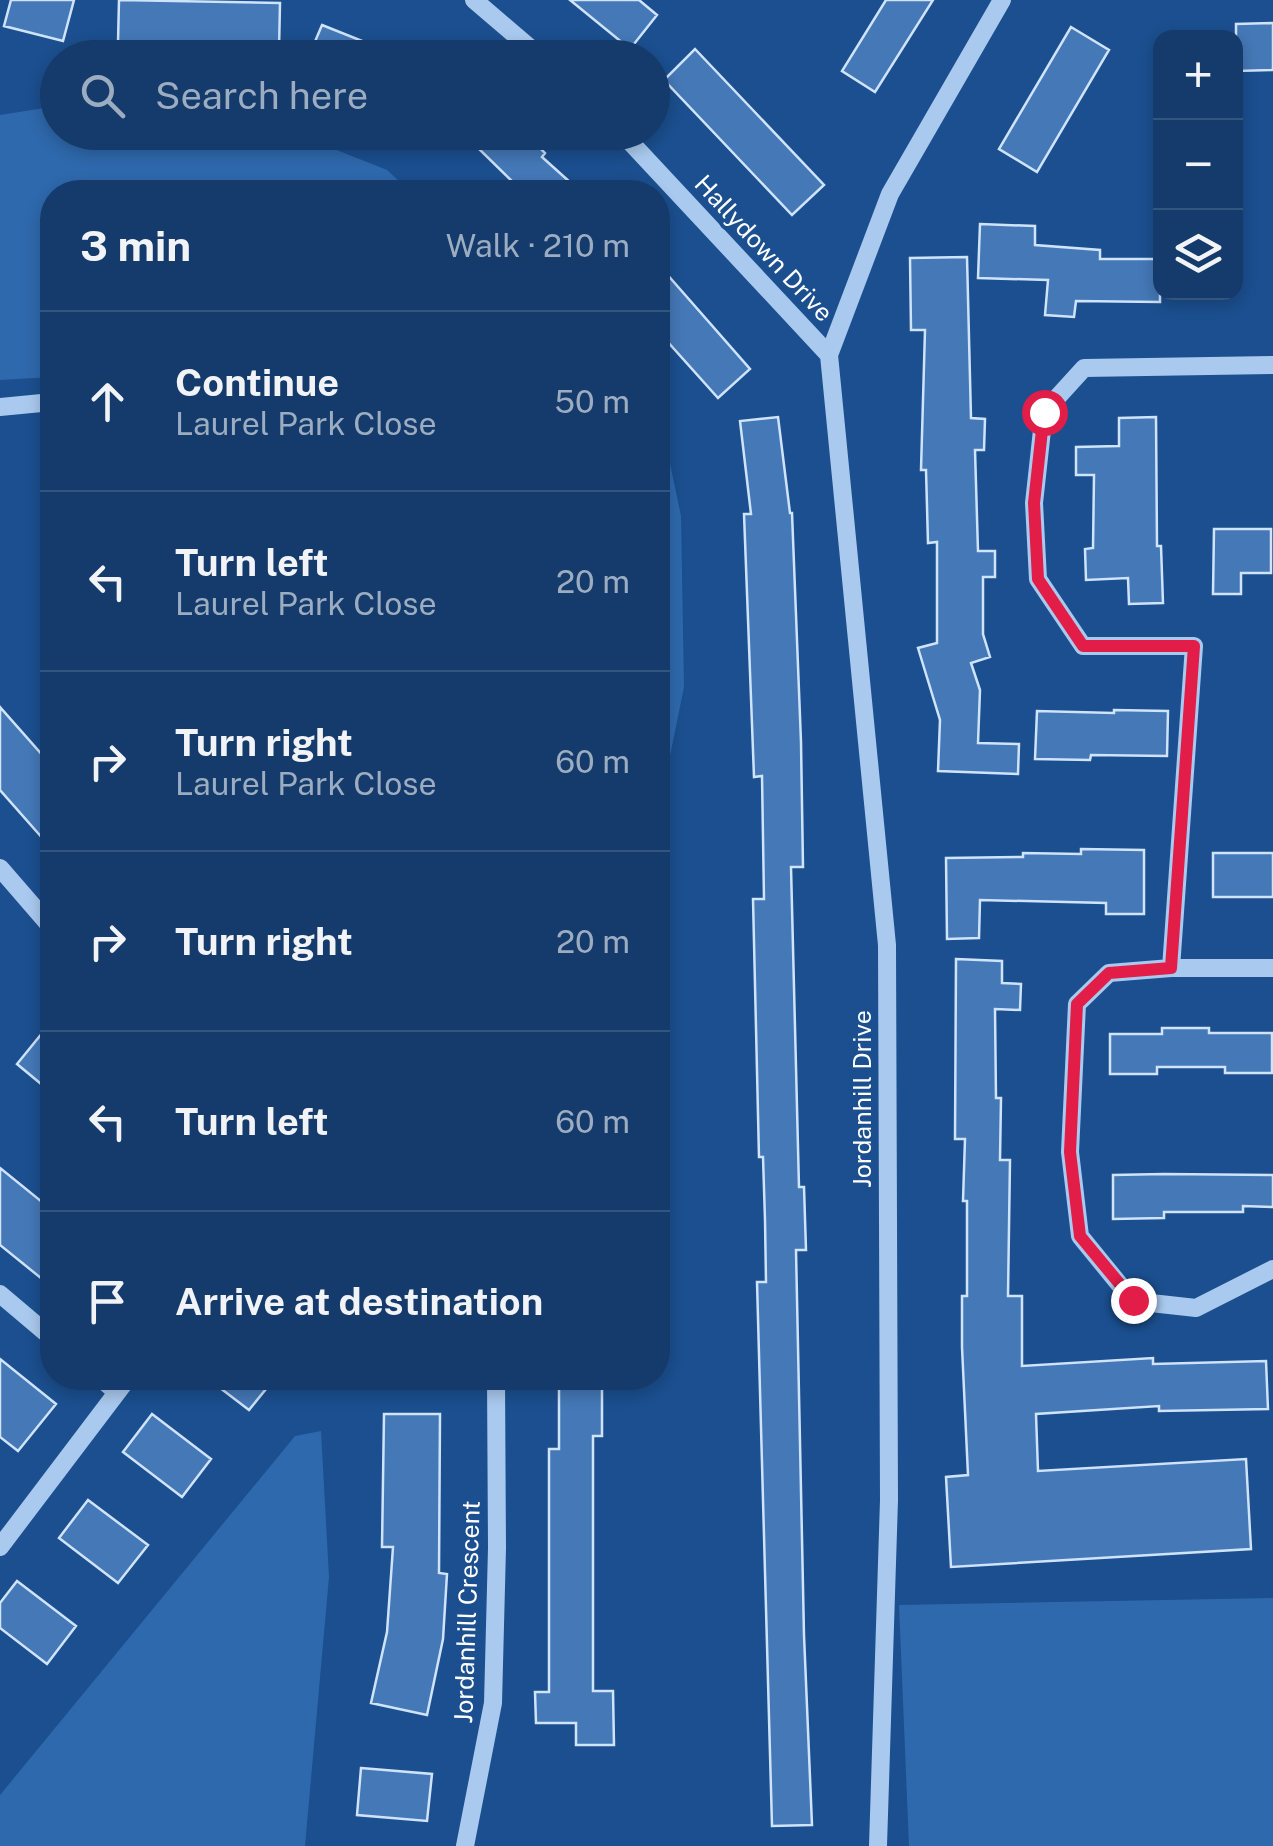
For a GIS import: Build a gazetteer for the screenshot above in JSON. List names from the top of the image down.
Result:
{
  "streets": {
    "street": ["Hallydown Drive", "Jordanhill Drive", "Jordanhill Crescent"]
  },
  "crossings": [
    ["Hallydown Drive", "Jordanhill Drive"]
  ],
  "page": {
    "map_buttons": ["+", "−"],
    "search": "Search here",
    "heading": ["3 min", "Walk · 210 m"],
    "list": [
      ["Continue", "Laurel Park Close", "50 m"],
      ["Turn left", "Laurel Park Close", "20 m"],
      ["Turn right", "Laurel Park Close", "60 m"],
      ["Turn right", "20 m"],
      ["Turn left", "60 m"],
      "Arrive at destination"
    ]
  }
}
